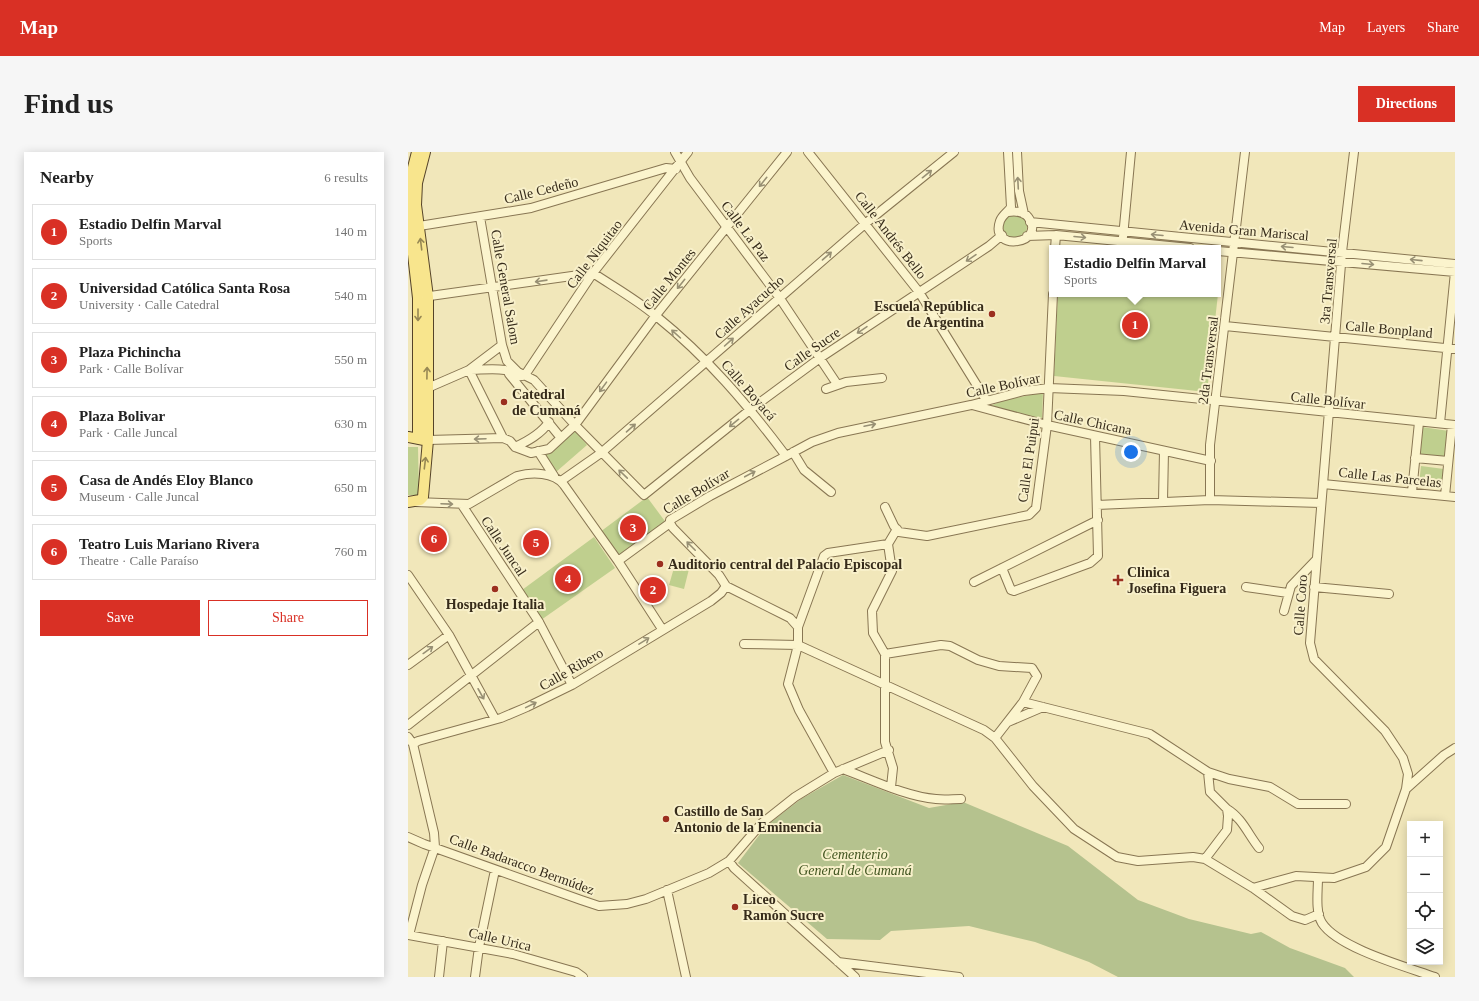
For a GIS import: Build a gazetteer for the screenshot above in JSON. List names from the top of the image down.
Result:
{
  "streets": {
    "street": [
      "Calle Cedeño",
      "Avenida Gran Mariscal",
      "Calle La Paz",
      "Calle Andrés Bello",
      "Calle Niquitao",
      "Calle Montes",
      "3ra Transversal",
      "Calle General Salom",
      "Calle Ayacucho",
      "Calle Bonpland",
      "Calle Sucre",
      "2da Transversal",
      "Calle Bolívar",
      "Calle Boyacá",
      "Calle Chicana",
      "Calle El Puipui",
      "Calle Las Parcelas",
      "Calle Juncal",
      "Calle Coro",
      "Calle Ribero",
      "Calle Badaracco Bermúdez",
      "Calle Urica"
    ]
  },
  "crossings": [
    ["Calle Cedeño", "Calle La Paz"],
    ["Calle Cedeño", "Calle Niquitao"],
    ["Calle Cedeño", "Calle General Salom"],
    ["Avenida Gran Mariscal", "3ra Transversal"],
    ["Avenida Gran Mariscal", "Calle Sucre"],
    ["Avenida Gran Mariscal", "2da Transversal"],
    ["Calle La Paz", "Calle Niquitao"],
    ["Calle La Paz", "Calle Montes"],
    ["Calle La Paz", "Calle Ayacucho"],
    ["Calle La Paz", "Calle Sucre"],
    ["Calle Andrés Bello", "Calle Ayacucho"],
    ["Calle Andrés Bello", "Calle Sucre"],
    ["Calle Andrés Bello", "Calle Bolívar"],
    ["Calle Niquitao", "Calle General Salom"],
    ["Calle Niquitao", "Calle Boyacá"],
    ["Calle Montes", "Calle General Salom"],
    ["Calle Montes", "Calle Boyacá"],
    ["3ra Transversal", "Calle Bonpland"],
    ["3ra Transversal", "Calle Bolívar"],
    ["3ra Transversal", "Calle Coro"],
    ["Calle General Salom", "Calle Ayacucho"],
    ["Calle General Salom", "Calle Sucre"],
    ["Calle Ayacucho", "Calle Boyacá"],
    ["Calle Bonpland", "2da Transversal"],
    ["Calle Sucre", "Calle Boyacá"],
    ["2da Transversal", "Calle Bolívar"],
    ["2da Transversal", "Calle Chicana"],
    ["Calle Bolívar", "Calle Boyacá"],
    ["Calle Bolívar", "Calle Chicana"],
    ["Calle Bolívar", "Calle El Puipui"],
    ["Calle Bolívar", "Calle Coro"],
    ["Calle Chicana", "Calle El Puipui"],
    ["Calle Las Parcelas", "Calle Coro"],
    ["Calle Juncal", "Calle Ribero"]
  ],
  "one_way": [
    "Calle Montes",
    "Calle Ayacucho",
    "Calle Sucre",
    "Calle Bolívar"
  ],
  "parks": ["Cementerio General de Cumaná"],
  "places": {
    "other": [
      "Escuela República de Argentina",
      "Catedral de Cumaná",
      "Auditorio central del Palacio Episcopal",
      "Hospedaje Italia",
      "Castillo de San Antonio de la Eminencia",
      "Liceo Ramón Sucre"
    ],
    "health": ["Clinica Josefina Figuera"]
  },
  "page": {
    "header": "Map",
    "nav": ["Map", "Layers", "Share"],
    "buttons": [
      "Directions",
      ["Save", "Share"]
    ],
    "title": "Find us",
    "heading": ["Nearby", "6 results"],
    "list": [
      {
        "mark": "1",
        "name": "Estadio Delfin Marval",
        "note": "Sports",
        "value": "140 m"
      },
      {
        "mark": "2",
        "name": "Universidad Católica Santa Rosa",
        "note": "University · Calle Catedral",
        "value": "540 m"
      },
      {
        "mark": "3",
        "name": "Plaza Pichincha",
        "note": "Park · Calle Bolívar",
        "value": "550 m"
      },
      {
        "mark": "4",
        "name": "Plaza Bolivar",
        "note": "Park · Calle Juncal",
        "value": "630 m"
      },
      {
        "mark": "5",
        "name": "Casa de Andés Eloy Blanco",
        "note": "Museum · Calle Juncal",
        "value": "650 m"
      },
      {
        "mark": "6",
        "name": "Teatro Luis Mariano Rivera",
        "note": "Theatre · Calle Paraíso",
        "value": "760 m"
      }
    ],
    "popup": ["Estadio Delfin Marval", "Sports"],
    "pins": [
      "1",
      "3",
      "6",
      "5",
      "4",
      "2"
    ],
    "map_buttons": ["+", "−"]
  }
}
